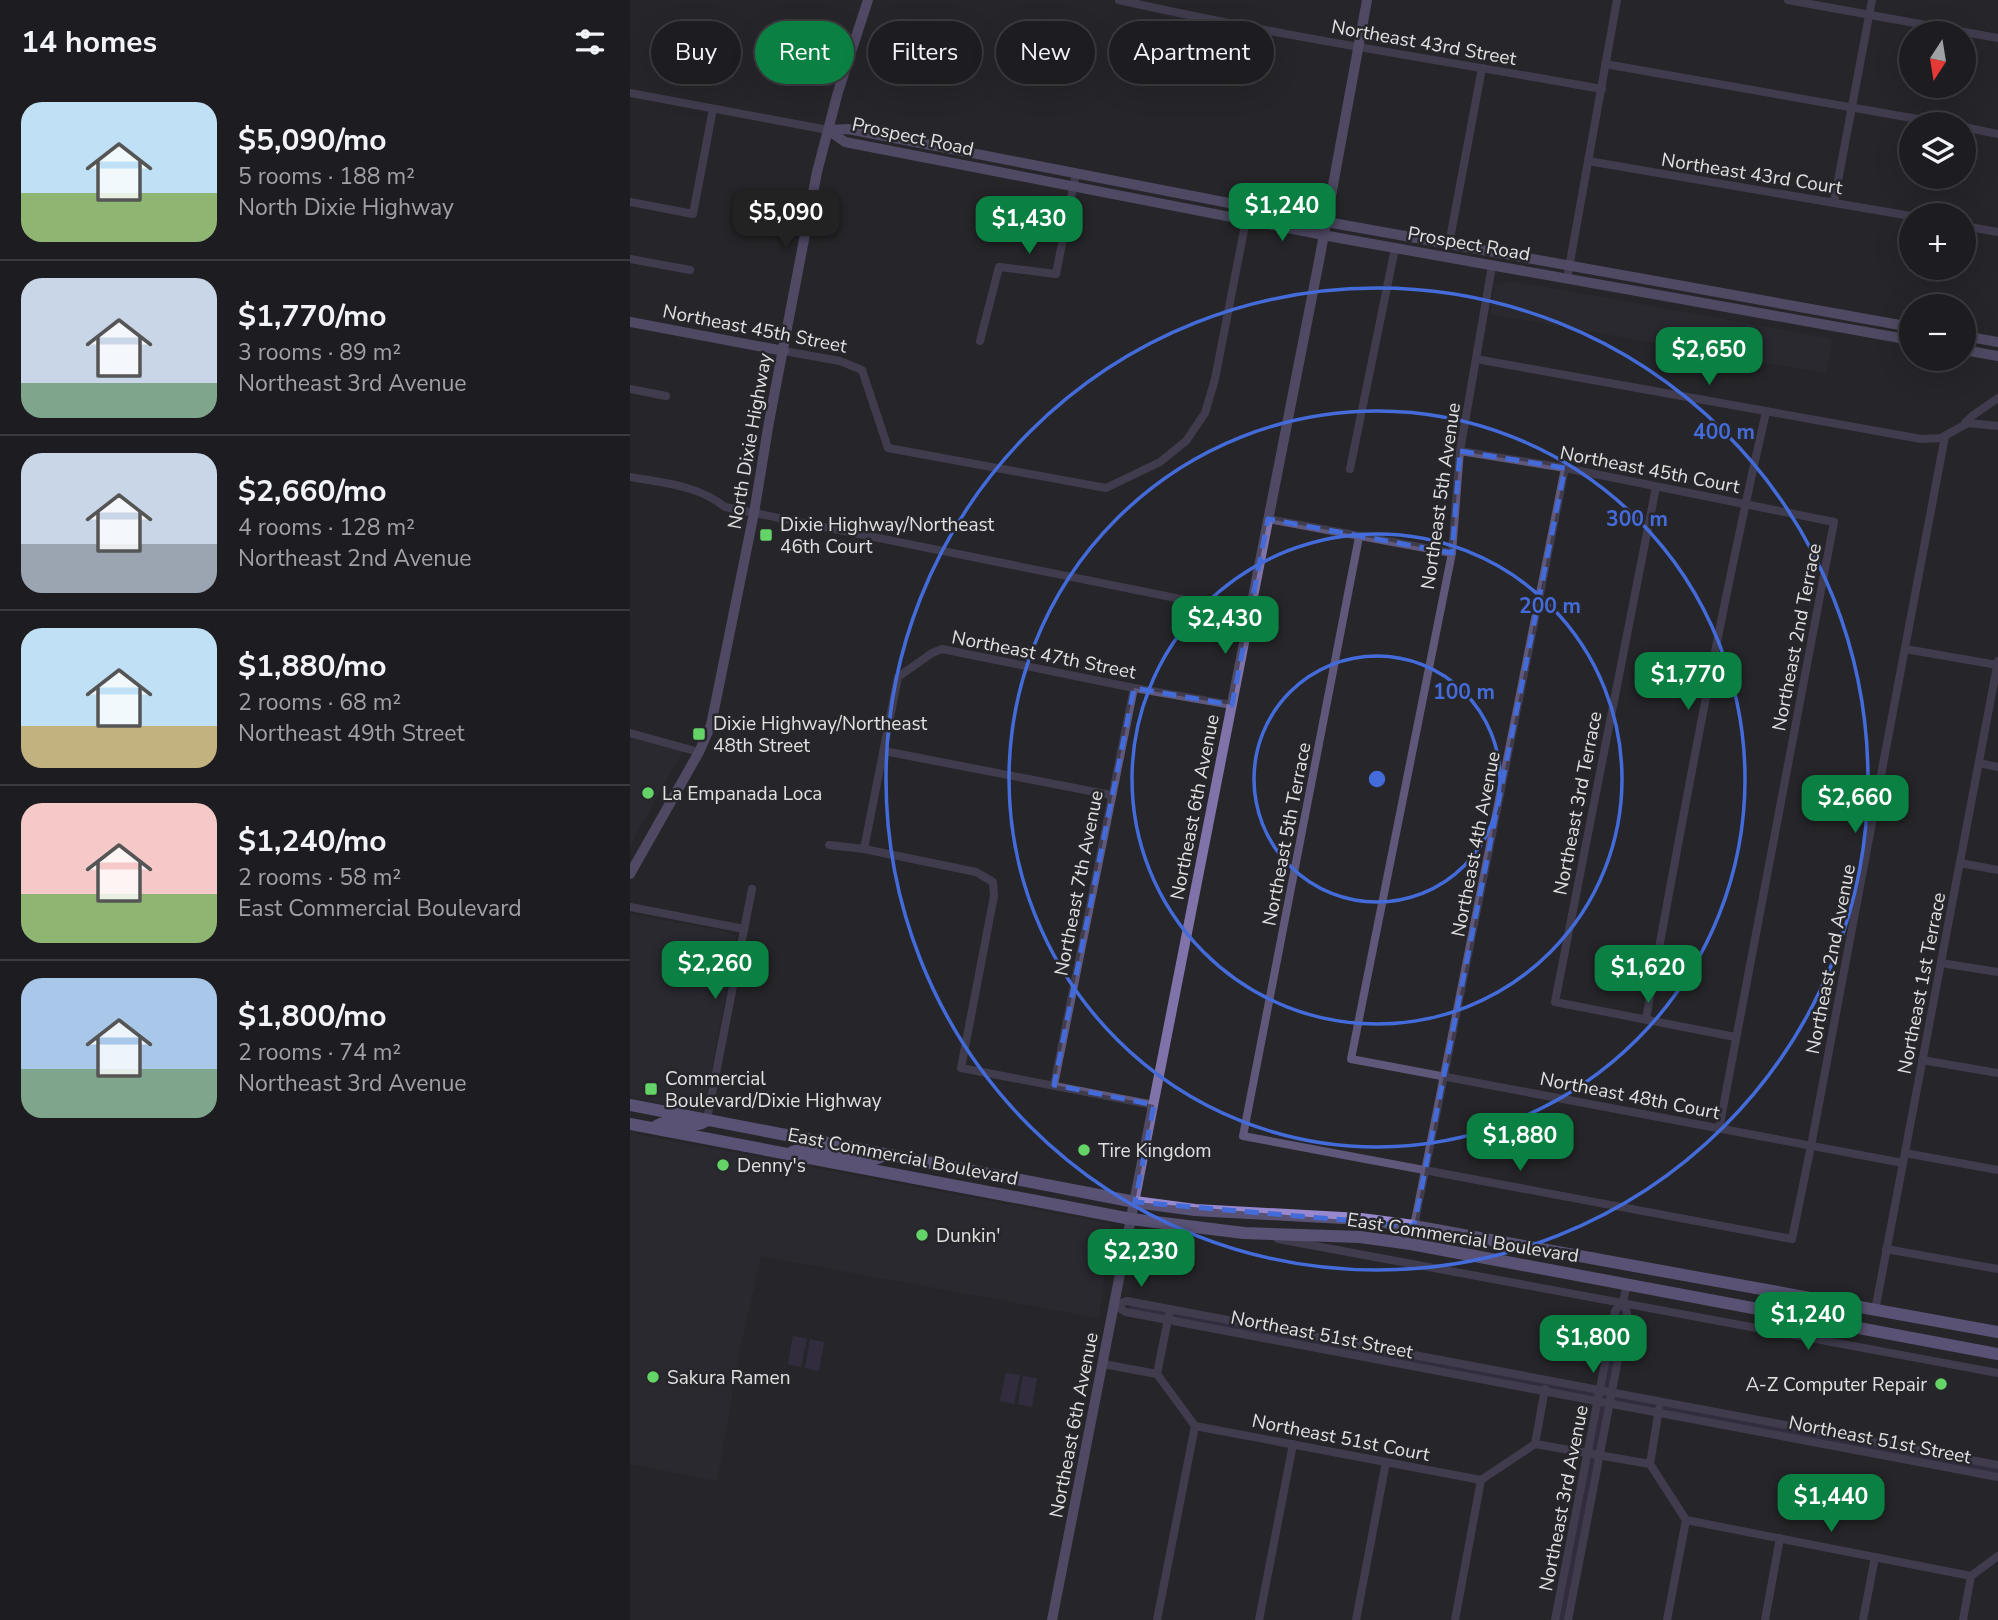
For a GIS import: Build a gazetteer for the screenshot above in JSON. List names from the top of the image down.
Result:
{
  "streets": {
    "main road": [
      "Prospect Road",
      "Northeast 45th Street",
      "North Dixie Highway",
      "Northeast 6th Avenue",
      "East Commercial Boulevard"
    ],
    "street": [
      "Northeast 43rd Street",
      "Northeast 43rd Court",
      "Northeast 45th Court",
      "Northeast 5th Avenue",
      "Northeast 2nd Terrace",
      "Northeast 47th Street",
      "Northeast 3rd Terrace",
      "Northeast 5th Terrace",
      "Northeast 4th Avenue",
      "Northeast 7th Avenue",
      "Northeast 2nd Avenue",
      "Northeast 1st Terrace",
      "Northeast 48th Court",
      "Northeast 51st Street",
      "Northeast 51st Court",
      "Northeast 3rd Avenue"
    ]
  },
  "crossings": [
    ["Northeast 43rd Street", "Northeast 6th Avenue"],
    ["Prospect Road", "Northeast 45th Street"],
    ["Prospect Road", "North Dixie Highway"],
    ["Prospect Road", "Northeast 5th Avenue"],
    ["Prospect Road", "Northeast 6th Avenue"],
    ["Northeast 45th Street", "North Dixie Highway"],
    ["Northeast 45th Court", "Northeast 5th Avenue"],
    ["Northeast 45th Court", "Northeast 2nd Terrace"],
    ["Northeast 45th Court", "Northeast 3rd Terrace"],
    ["Northeast 45th Court", "Northeast 4th Avenue"],
    ["Northeast 5th Avenue", "Northeast 48th Court"],
    ["Northeast 2nd Terrace", "Northeast 48th Court"],
    ["Northeast 47th Street", "Northeast 6th Avenue"],
    ["Northeast 47th Street", "Northeast 7th Avenue"],
    ["Northeast 6th Avenue", "East Commercial Boulevard"],
    ["Northeast 6th Avenue", "Northeast 51st Street"],
    ["Northeast 5th Terrace", "Northeast 4th Avenue"],
    ["Northeast 5th Terrace", "Northeast 2nd Avenue"],
    ["Northeast 4th Avenue", "Northeast 2nd Avenue"],
    ["Northeast 4th Avenue", "Northeast 48th Court"],
    ["Northeast 4th Avenue", "East Commercial Boulevard"],
    ["Northeast 2nd Avenue", "Northeast 48th Court"],
    ["Northeast 1st Terrace", "Northeast 48th Court"],
    ["Northeast 1st Terrace", "East Commercial Boulevard"],
    ["East Commercial Boulevard", "Northeast 3rd Avenue"],
    ["Northeast 51st Street", "Northeast 3rd Avenue"]
  ],
  "places": {
    "transit": ["Dixie Highway/Northeast 46th Court", "Dixie Highway/Northeast 48th Street", "Commercial Boulevard/Dixie Highway"],
    "other": [
      "La Empanada Loca",
      "Tire Kingdom",
      "Denny's",
      "Dunkin'",
      "Sakura Ramen",
      "A-Z Computer Repair"
    ]
  },
  "north": "bottom",
  "page": {
    "heading": "14 homes",
    "map_buttons": ["+", "−"],
    "chip": [
      "Buy",
      "Rent",
      "Filters",
      "New",
      "Apartment"
    ],
    "list": [
      {
        "name": "$5,090/mo",
        "note": "5 rooms · 188 m² · North Dixie Highway"
      },
      {
        "name": "$1,770/mo",
        "note": "3 rooms · 89 m² · Northeast 3rd Avenue"
      },
      {
        "name": "$2,660/mo",
        "note": "4 rooms · 128 m² · Northeast 2nd Avenue"
      },
      {
        "name": "$1,880/mo",
        "note": "2 rooms · 68 m² · Northeast 49th Street"
      },
      {
        "name": "$1,240/mo",
        "note": "2 rooms · 58 m² · East Commercial Boulevard"
      },
      {
        "name": "$1,800/mo",
        "note": "2 rooms · 74 m² · Northeast 3rd Avenue"
      }
    ],
    "price": [
      "$1,240",
      "$5,090",
      "$1,430",
      "$2,650",
      "$2,430",
      "$1,770",
      "$2,660",
      "$2,260",
      "$1,620",
      "$1,880",
      "$2,230",
      "$1,240",
      "$1,800",
      "$1,440"
    ]
  },
  "rings": [
    "400 m",
    "300 m",
    "200 m",
    "100 m"
  ]
}
